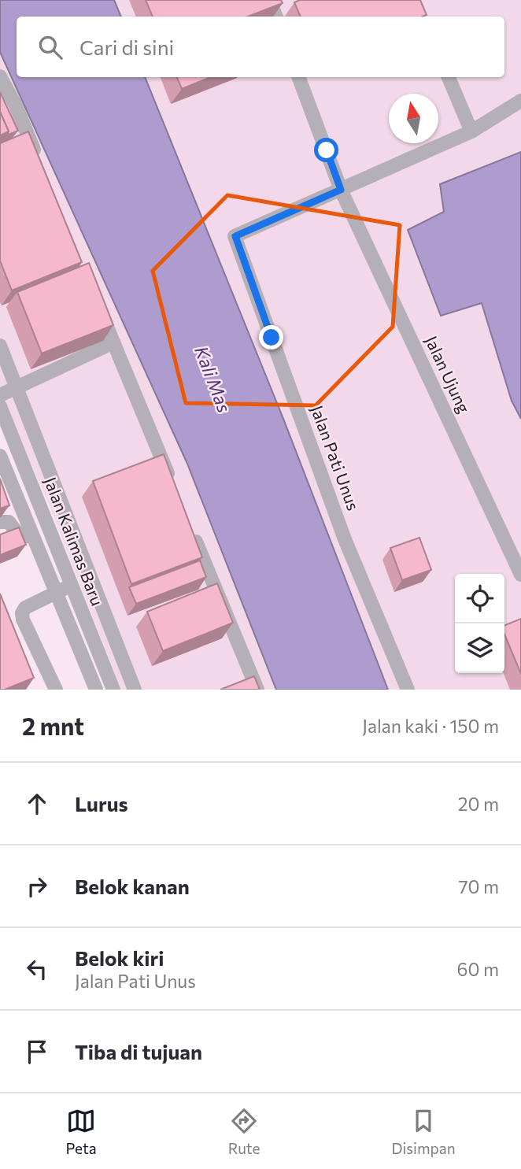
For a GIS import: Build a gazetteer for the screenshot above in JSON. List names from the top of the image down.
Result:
{
  "streets": {
    "street": ["Jalan Ujung", "Jalan Pati Unus", "Jalan Kalimas Baru"]
  },
  "crossings": [
    ["Jalan Ujung", "Jalan Pati Unus"]
  ],
  "water": ["Kali Mas"],
  "north": "top",
  "page": {
    "search": "Cari di sini",
    "heading": ["2 mnt", "Jalan kaki · 150 m"],
    "list": [
      ["Lurus", "20 m"],
      ["Belok kanan", "70 m"],
      ["Belok kiri", "Jalan Pati Unus", "60 m"],
      "Tiba di tujuan"
    ],
    "nav": ["Peta", "Rute", "Disimpan"]
  }
}
